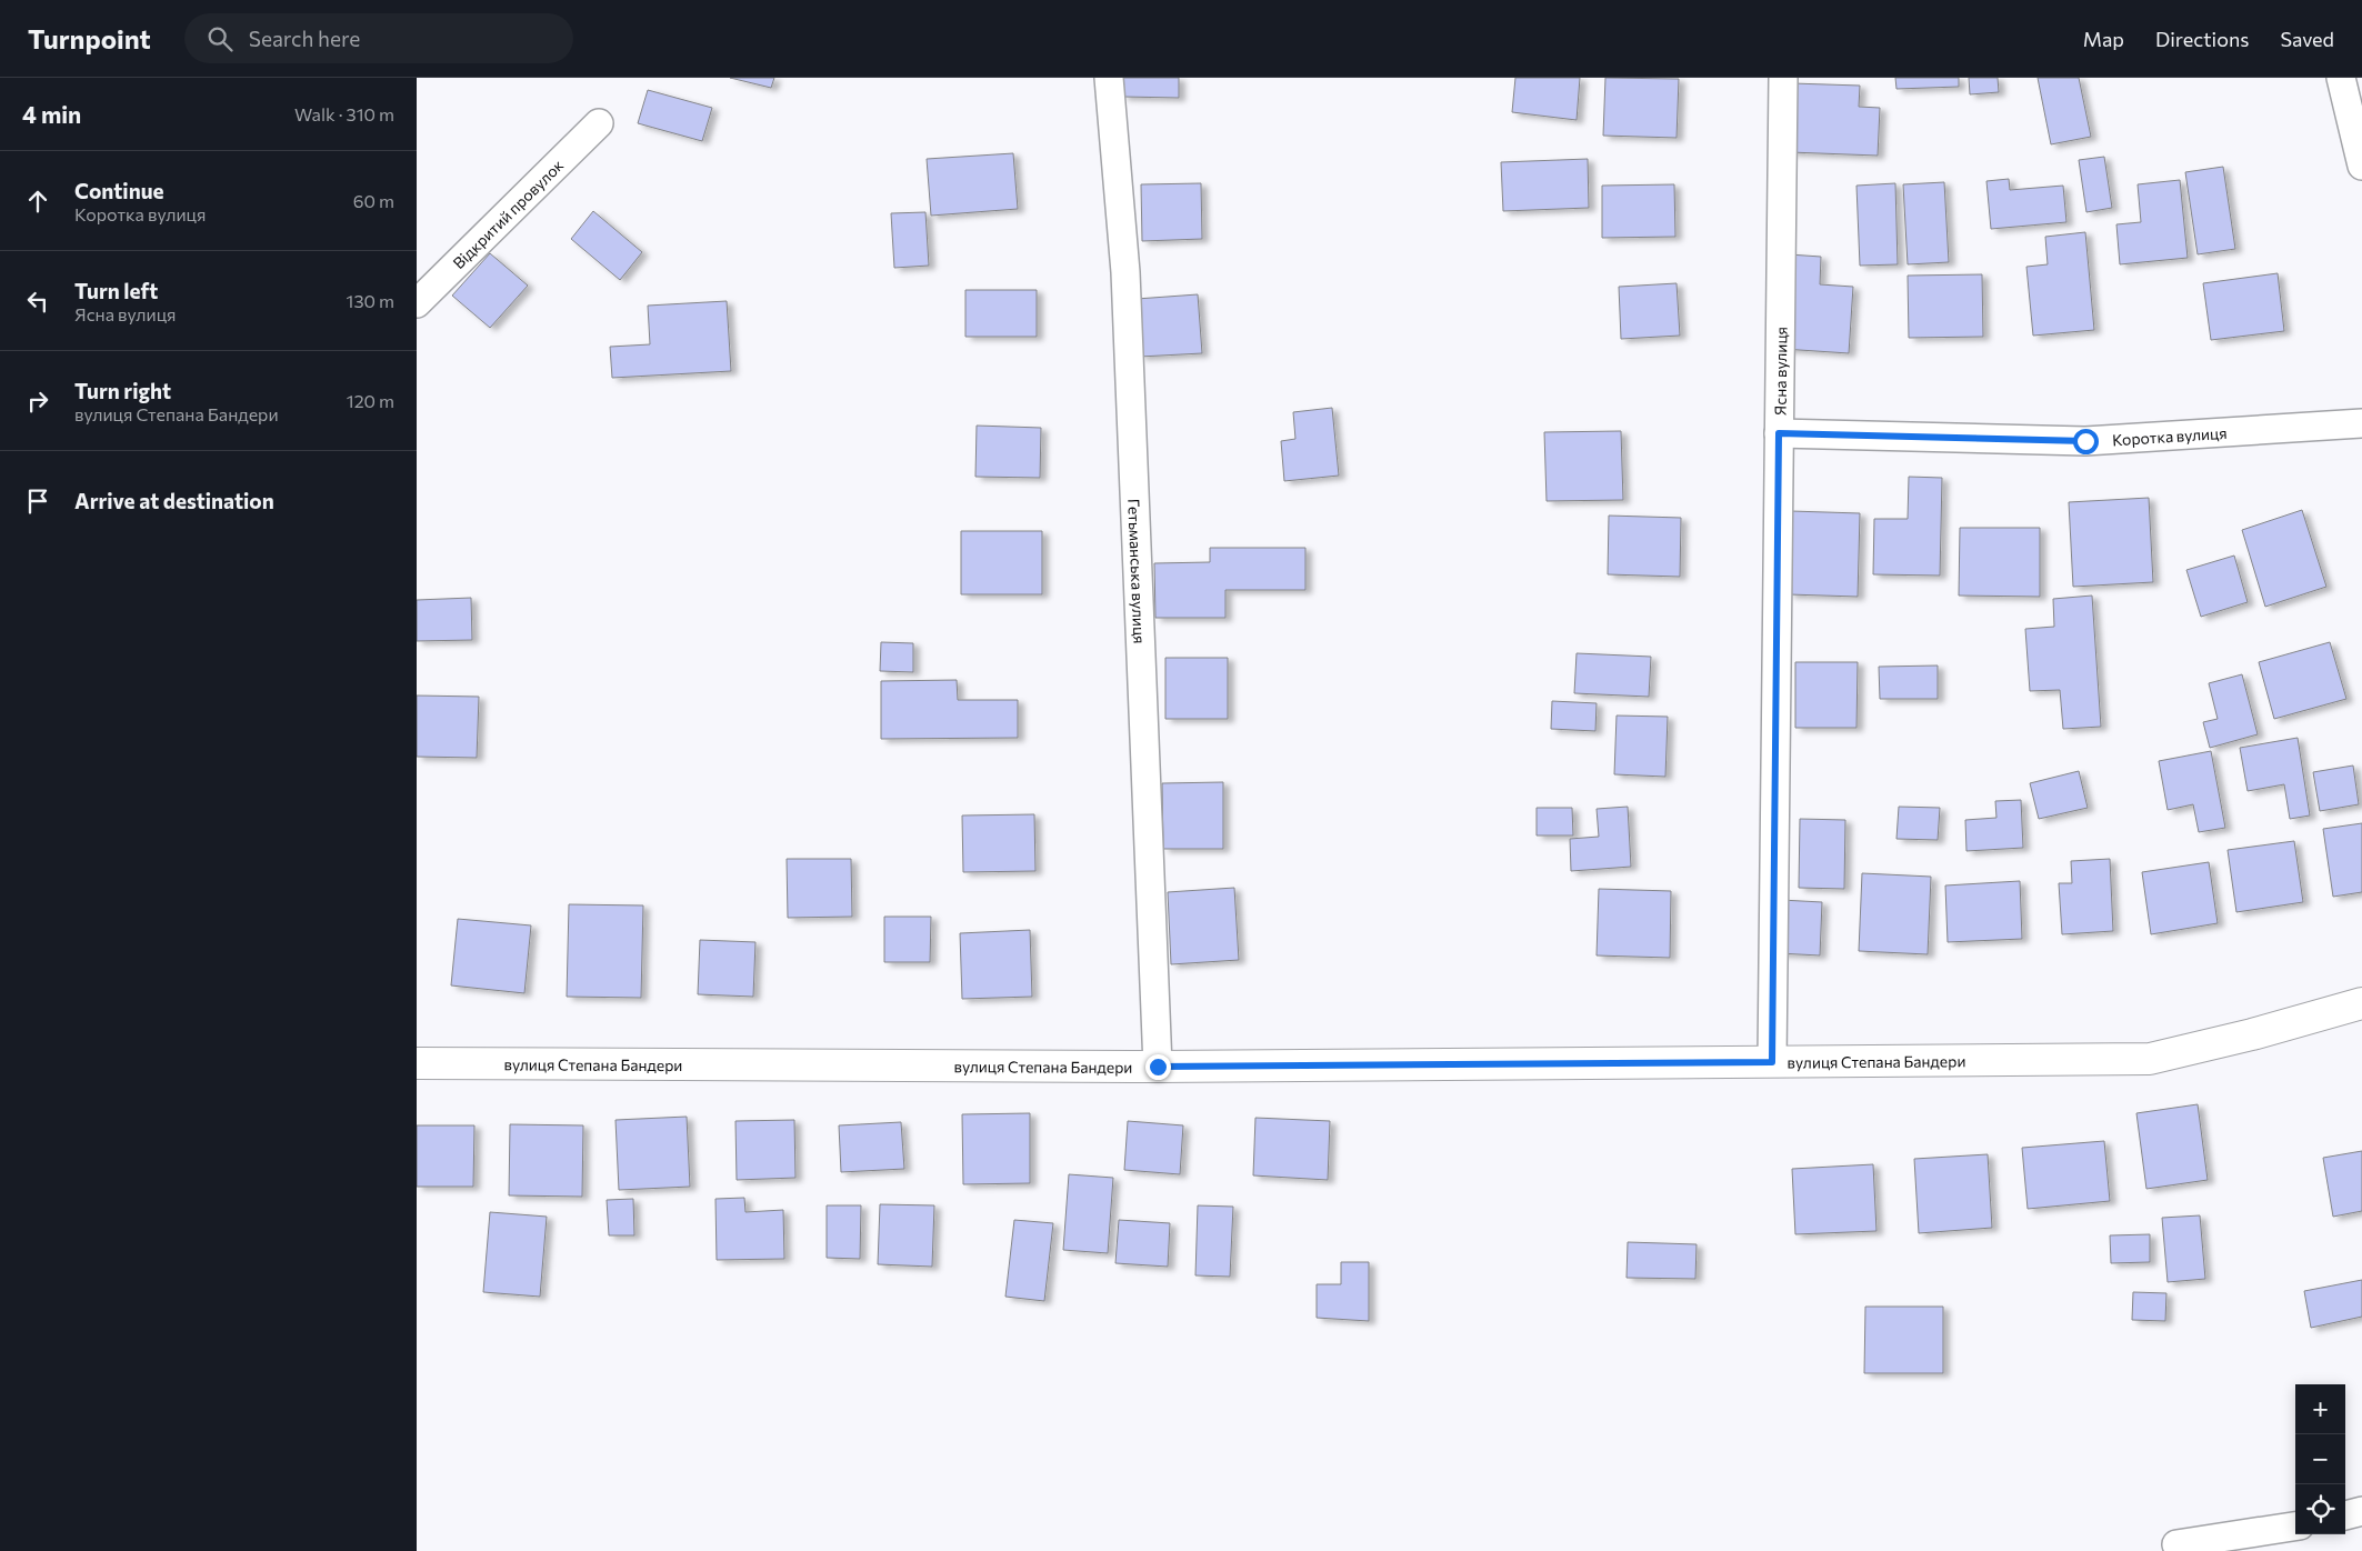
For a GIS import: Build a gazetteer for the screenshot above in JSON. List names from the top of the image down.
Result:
{
  "streets": {
    "street": [
      "Відкритий провулок",
      "Ясна вулиця",
      "Коротка вулиця",
      "Гетьманська вулиця",
      "вулиця Степана Бандери"
    ]
  },
  "crossings": [
    ["Ясна вулиця", "Коротка вулиця"],
    ["Ясна вулиця", "вулиця Степана Бандери"],
    ["Гетьманська вулиця", "вулиця Степана Бандери"]
  ],
  "page": {
    "header": "Turnpoint",
    "search": "Search here",
    "nav": ["Map", "Directions", "Saved"],
    "heading": ["4 min", "Walk · 310 m"],
    "list": [
      ["Continue", "Коротка вулиця", "60 m"],
      ["Turn left", "Ясна вулиця", "130 m"],
      ["Turn right", "вулиця Степана Бандери", "120 m"],
      "Arrive at destination"
    ],
    "map_buttons": ["+", "−"]
  }
}
